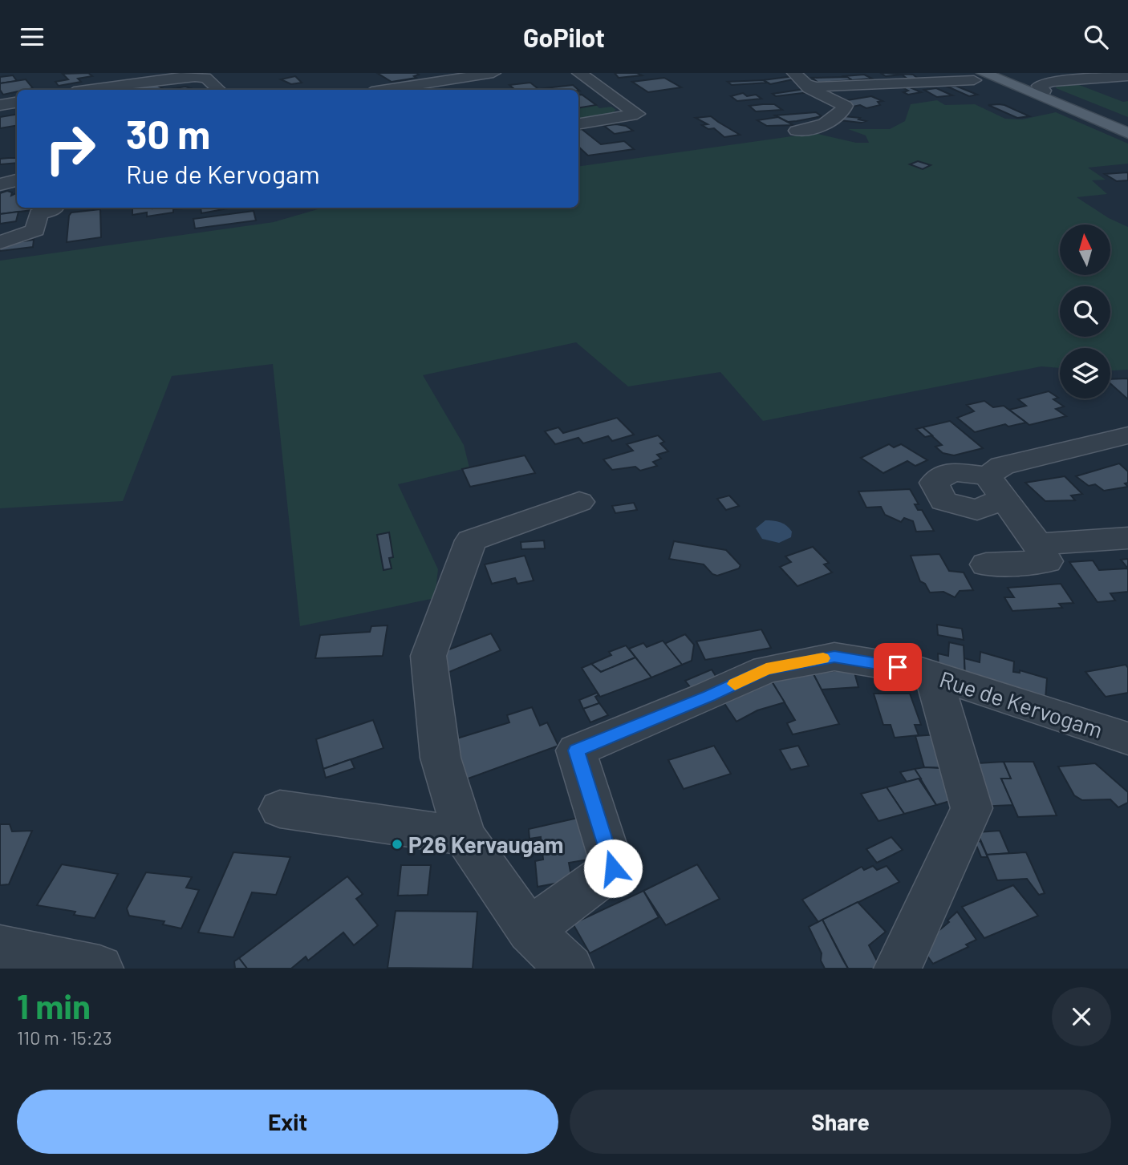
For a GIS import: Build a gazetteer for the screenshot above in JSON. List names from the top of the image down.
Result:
{
  "streets": {
    "street": ["Rue de Kervogam"]
  },
  "places": ["P26 Kervaugam"],
  "north": "top",
  "page": {
    "header": "GoPilot",
    "turn": ["30 m", "Rue de Kervogam"],
    "heading": ["1 min", "110 m · 15:23"],
    "buttons": ["Exit", "Share"]
  }
}
